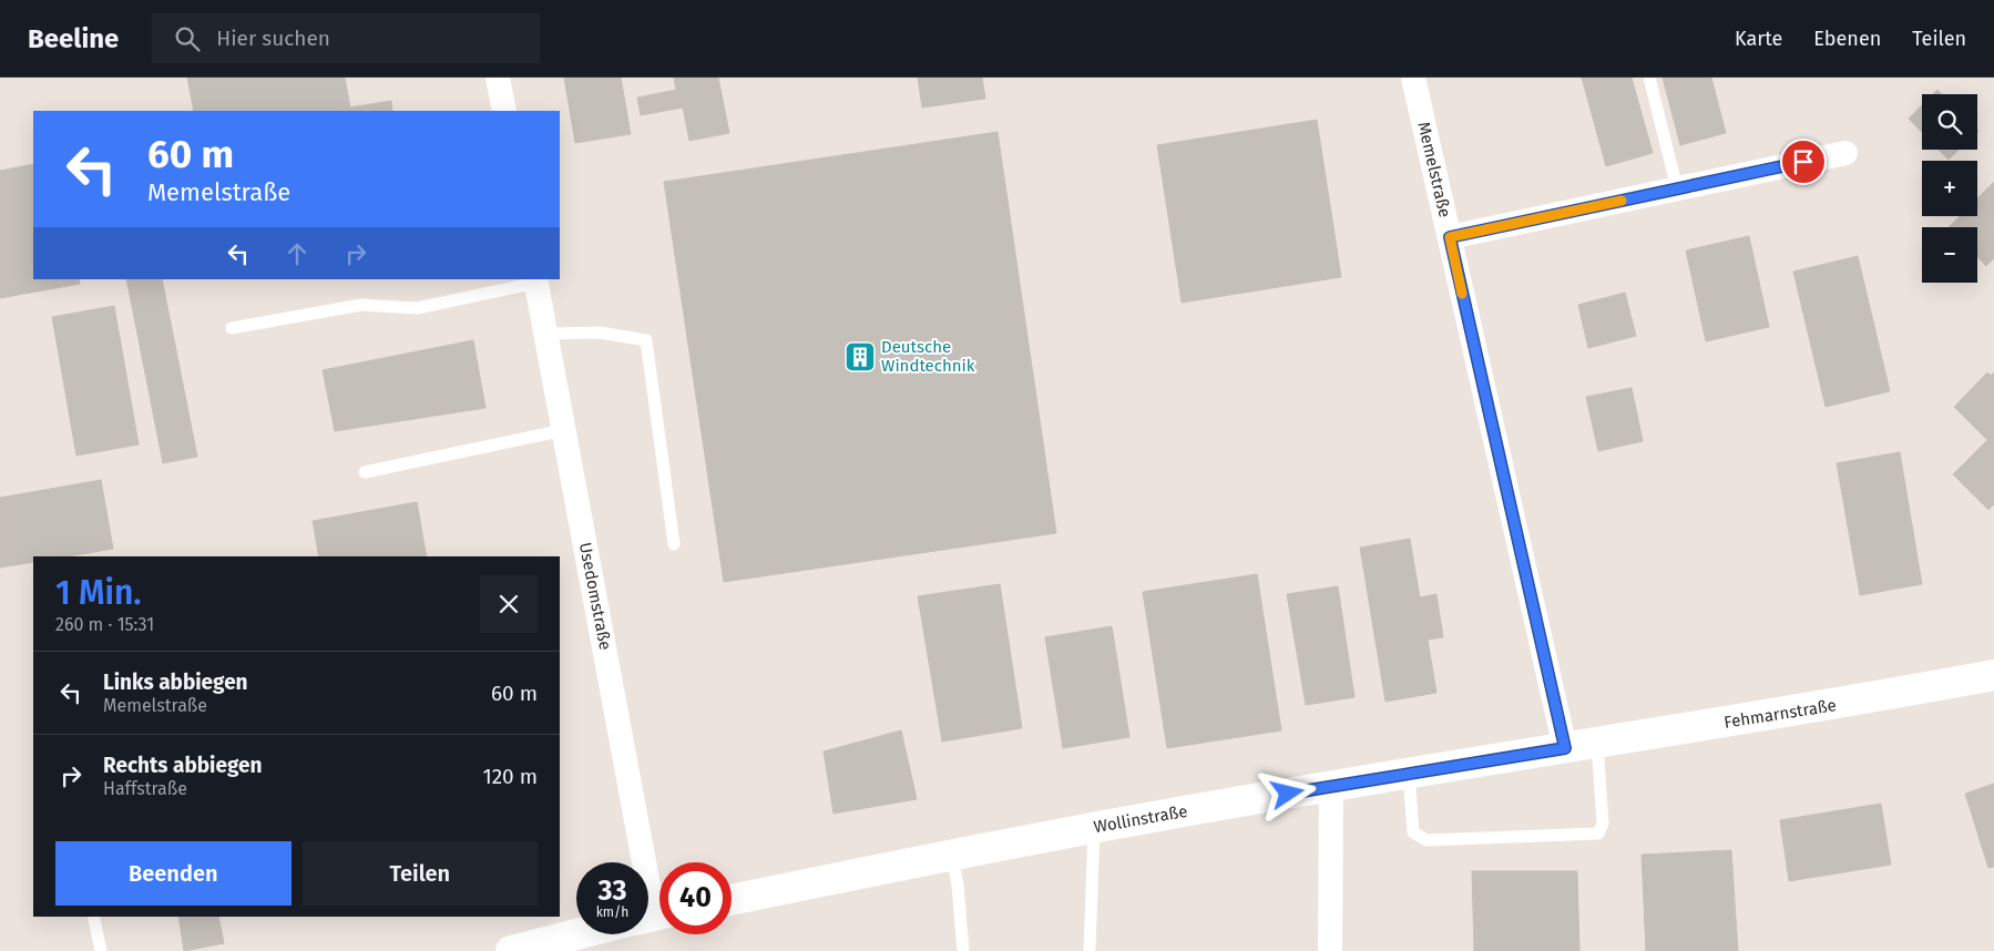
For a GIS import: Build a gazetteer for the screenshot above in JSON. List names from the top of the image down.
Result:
{
  "streets": {
    "street": [
      "Memelstraße",
      "Usedomstraße",
      "Fehmarnstraße",
      "Wollinstraße"
    ]
  },
  "crossings": [
    ["Memelstraße", "Fehmarnstraße"],
    ["Memelstraße", "Wollinstraße"],
    ["Fehmarnstraße", "Wollinstraße"]
  ],
  "places": {
    "building": ["Deutsche Windtechnik"]
  },
  "page": {
    "header": "Beeline",
    "search": "Hier suchen",
    "nav": ["Karte", "Ebenen", "Teilen"],
    "map_buttons": ["+", "−"],
    "turn": ["60 m", "Memelstraße"],
    "heading": ["1 Min.", "260 m · 15:31"],
    "list": [
      {
        "name": "Links abbiegen",
        "note": "Memelstraße",
        "value": "60 m"
      },
      {
        "name": "Rechts abbiegen",
        "note": "Haffstraße",
        "value": "120 m"
      }
    ],
    "buttons": ["Beenden", "Teilen"],
    "speed": "33 km/h",
    "limit": "40"
  }
}
